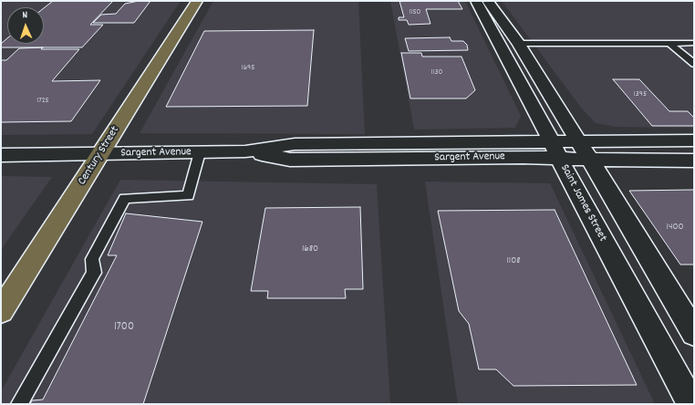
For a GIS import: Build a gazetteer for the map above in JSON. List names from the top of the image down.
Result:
{
  "streets": {
    "main road": ["Sargent Avenue", "Century Street", "Saint James Street"]
  },
  "crossings": [
    ["Sargent Avenue", "Century Street"],
    ["Sargent Avenue", "Saint James Street"]
  ],
  "house_numbers": [
    "1150",
    "1695",
    "1130",
    "1395",
    "1725",
    "1400",
    "1680",
    "1108",
    "1700"
  ],
  "north": "top"
}
